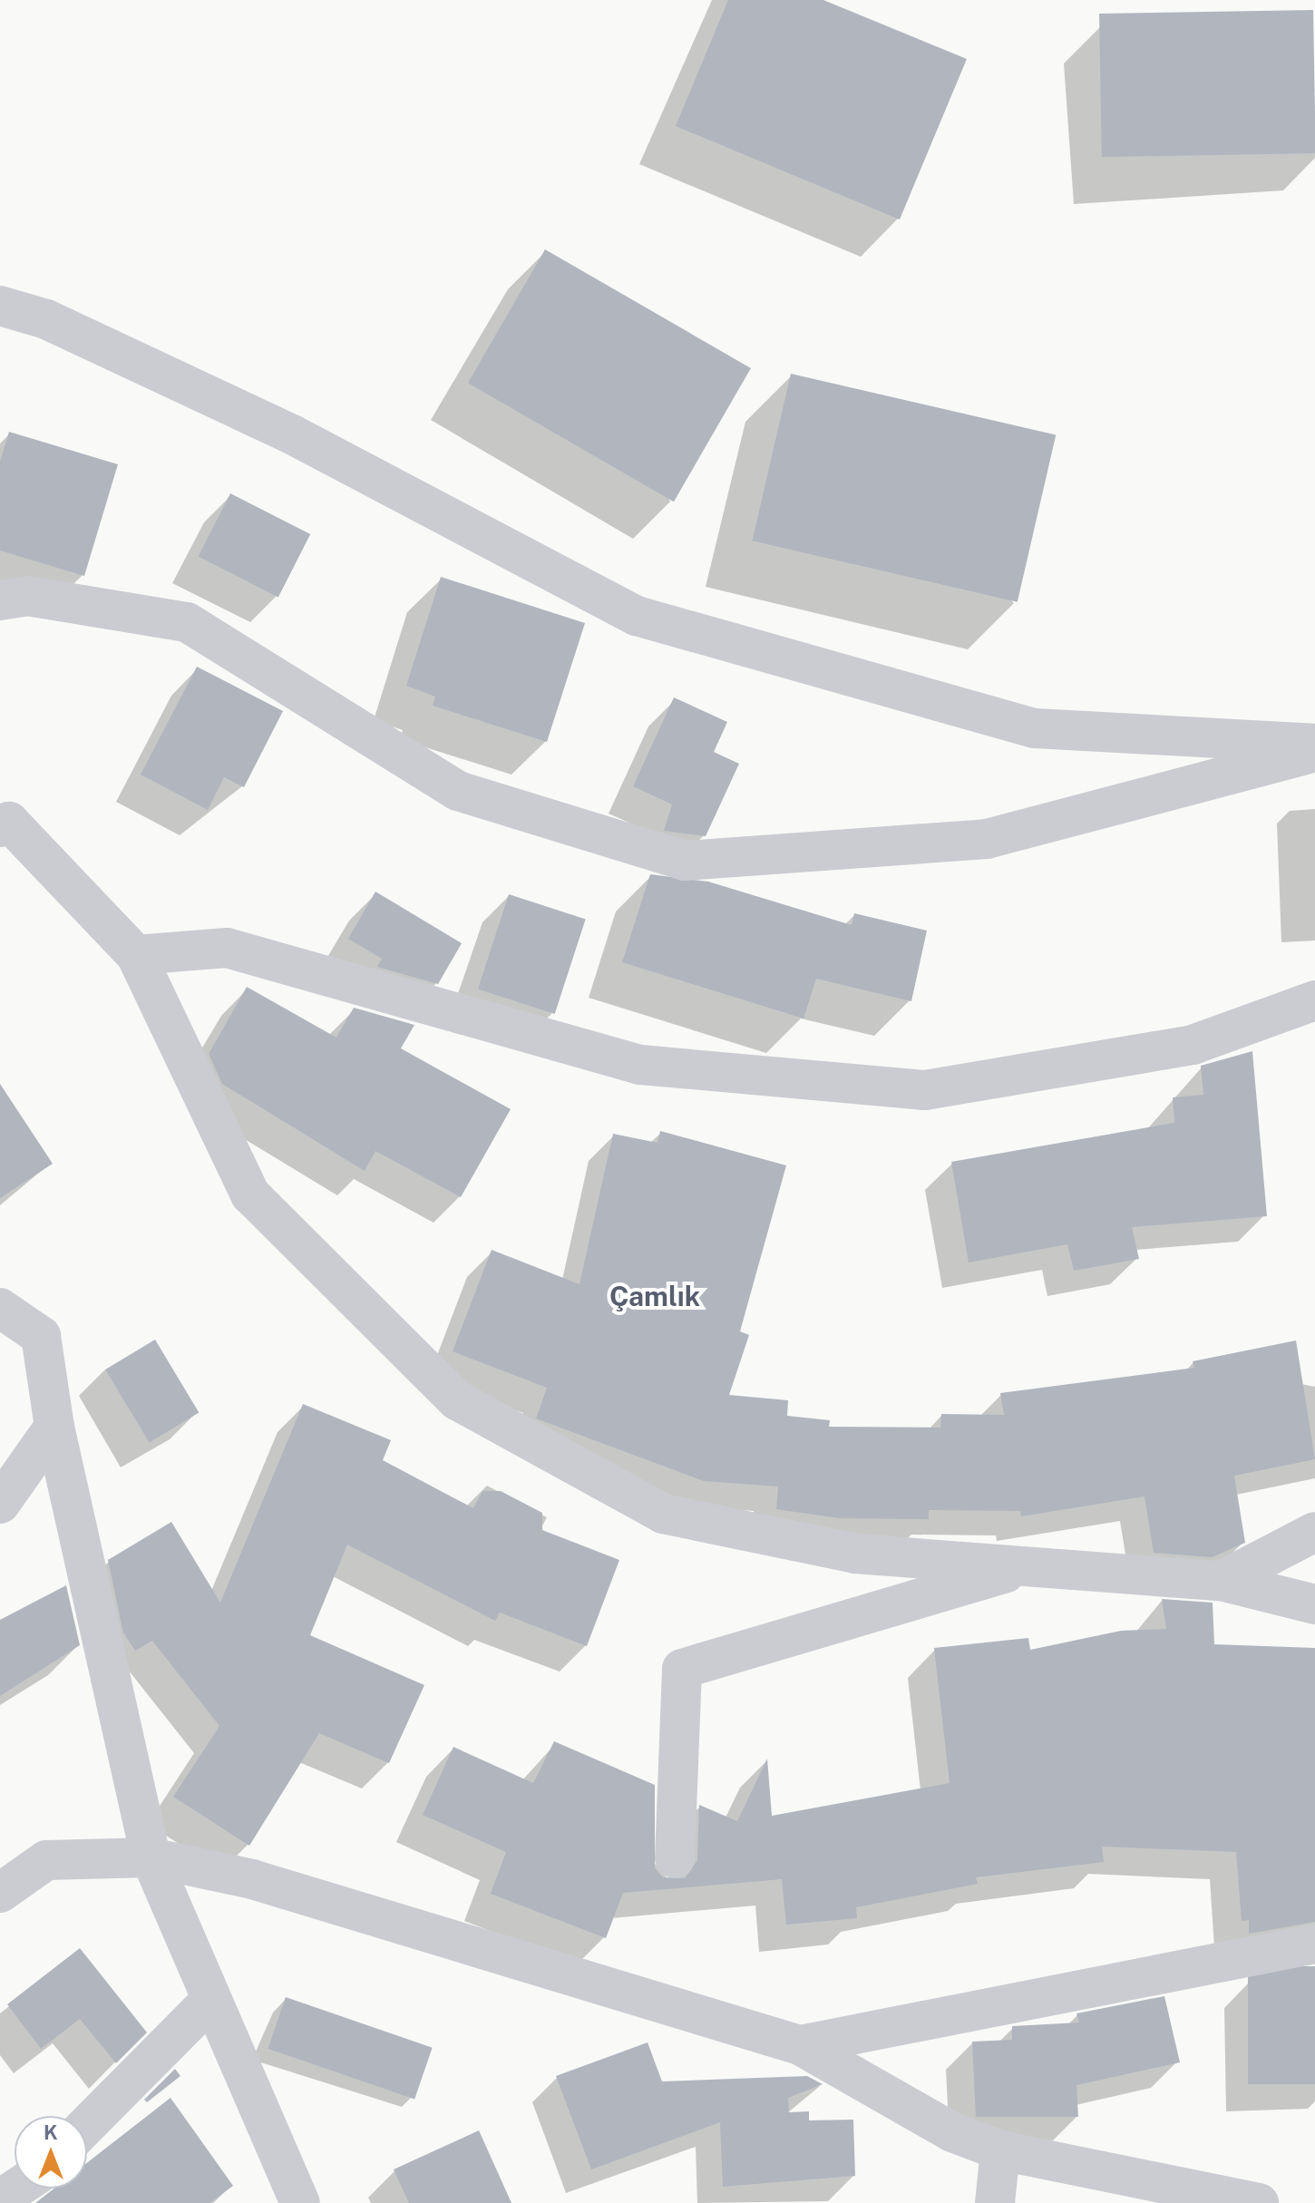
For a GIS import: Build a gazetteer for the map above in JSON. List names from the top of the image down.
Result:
{
  "districts": ["Çamlık"],
  "north": "top"
}
